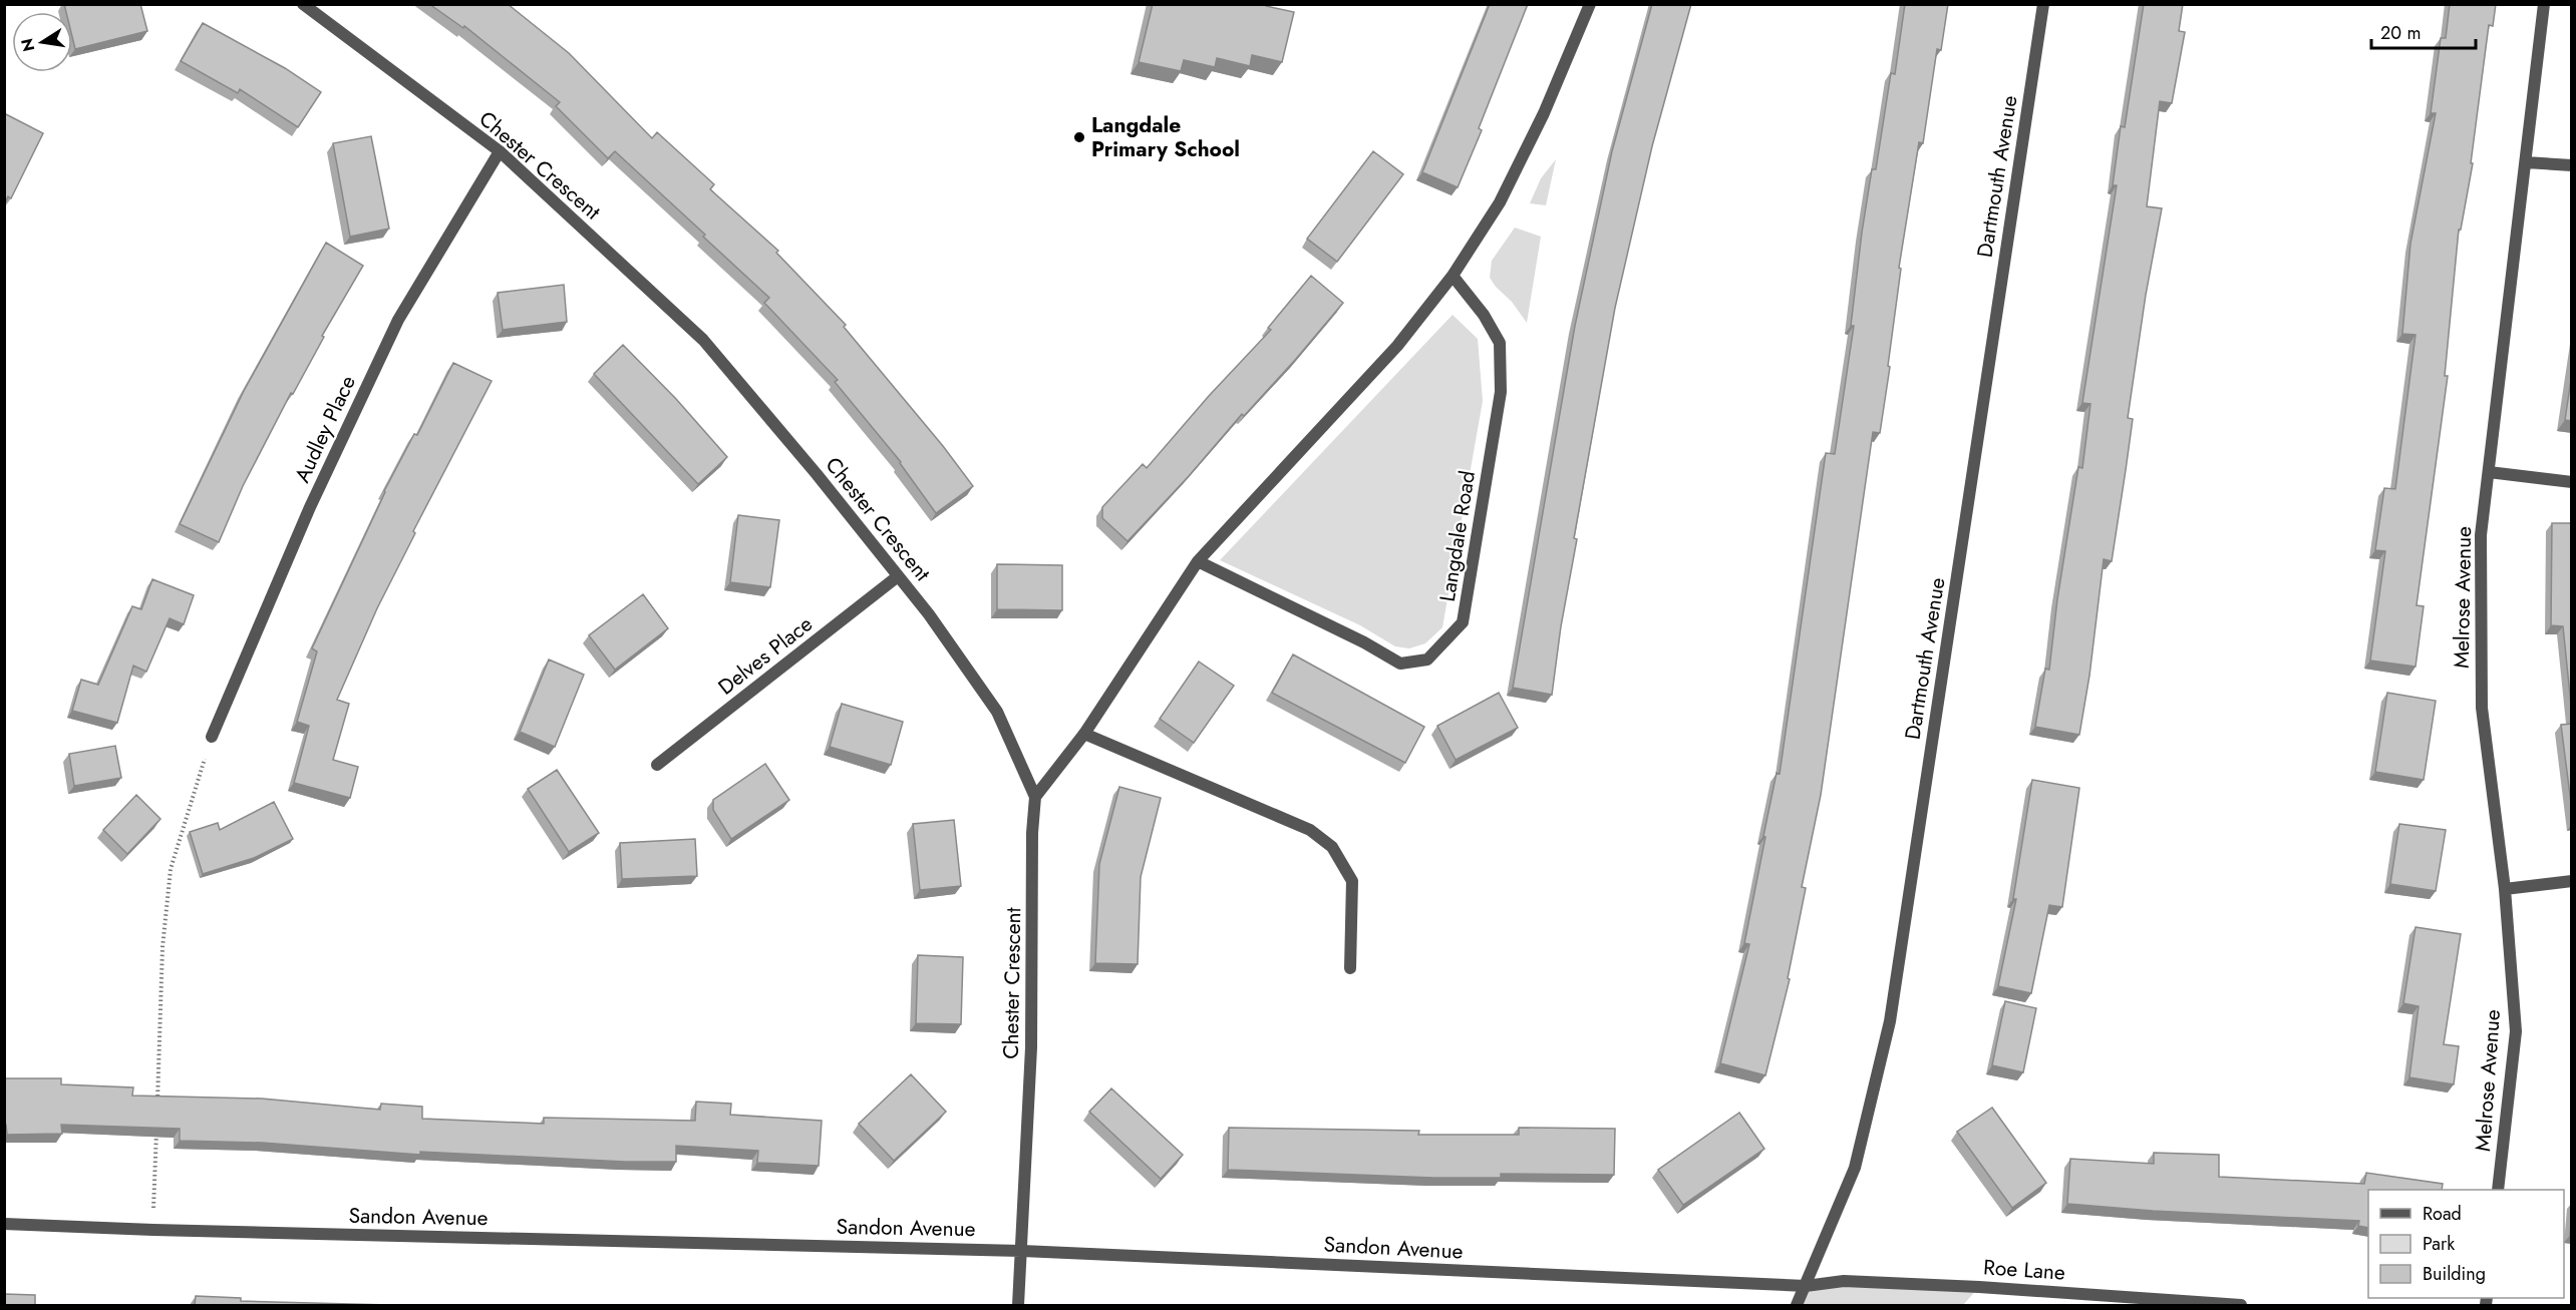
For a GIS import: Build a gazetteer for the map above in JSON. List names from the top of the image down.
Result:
{
  "streets": {
    "street": [
      "Chester Crescent",
      "Dartmouth Avenue",
      "Audley Place",
      "Langdale Road",
      "Melrose Avenue",
      "Delves Place",
      "Sandon Avenue",
      "Roe Lane"
    ]
  },
  "crossings": [
    ["Chester Crescent", "Audley Place"],
    ["Chester Crescent", "Delves Place"],
    ["Chester Crescent", "Sandon Avenue"],
    ["Dartmouth Avenue", "Sandon Avenue"],
    ["Dartmouth Avenue", "Roe Lane"],
    ["Sandon Avenue", "Roe Lane"]
  ],
  "places": ["Langdale Primary School"],
  "legend": ["Road", "Park", "Building"],
  "scale_bar": "20 m",
  "north": "left"
}
